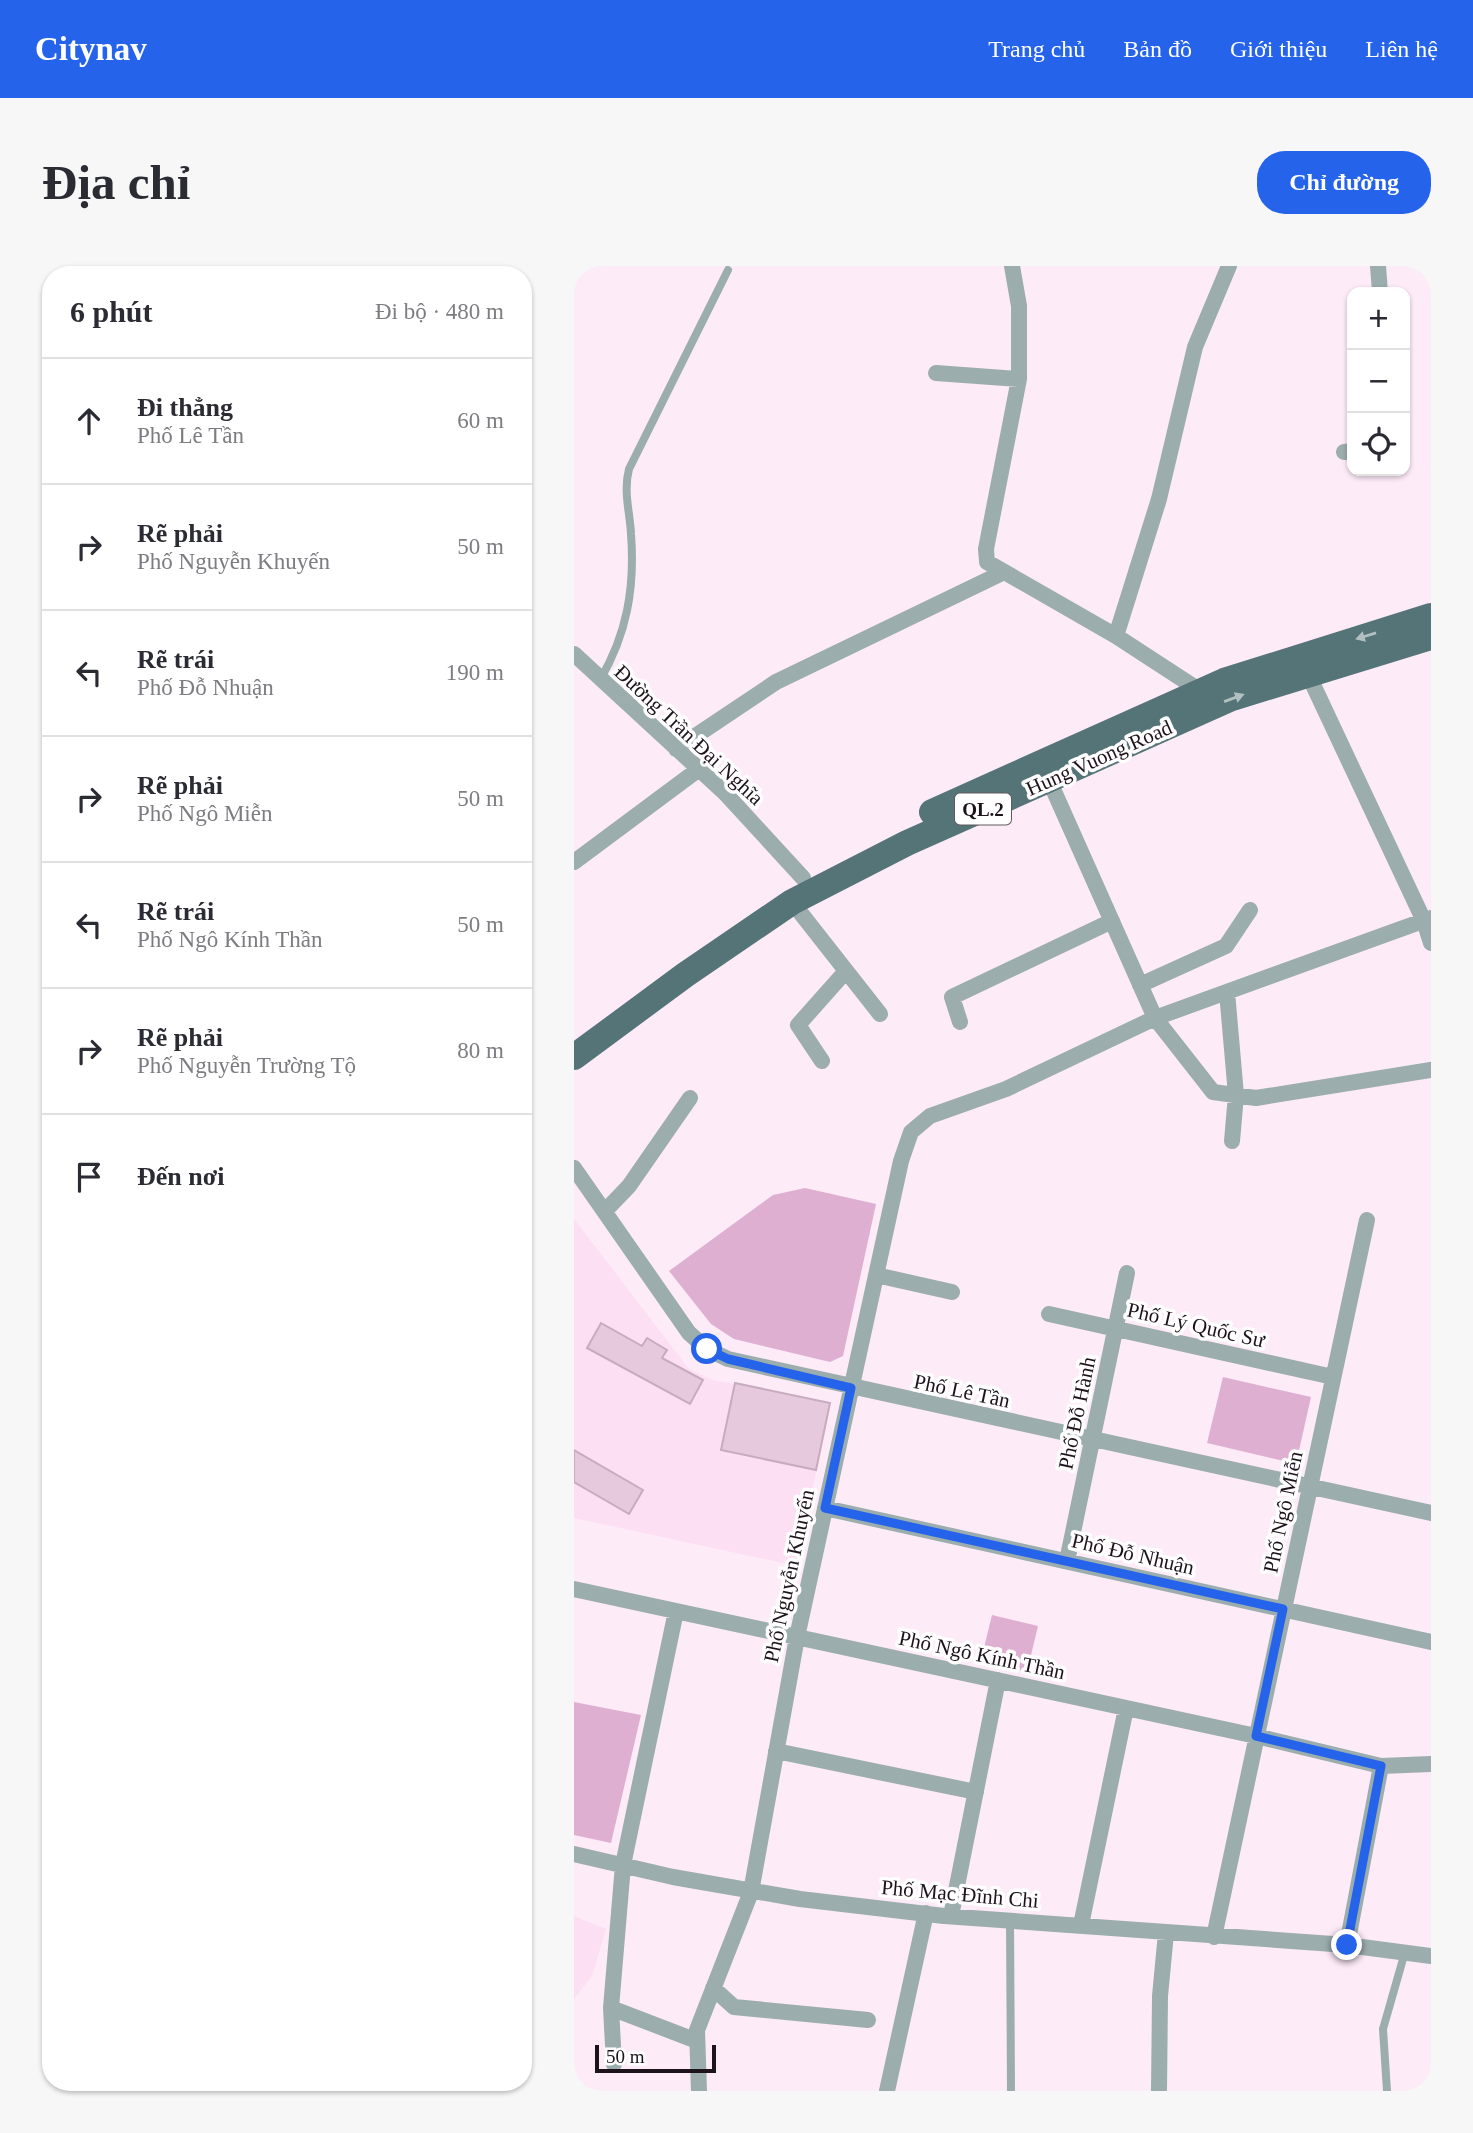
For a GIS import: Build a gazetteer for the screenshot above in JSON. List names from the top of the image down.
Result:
{
  "streets": {
    "main road": ["Hung Vuong Road", "QL.2"],
    "street": [
      "Đường Trần Đại Nghĩa",
      "Phố Lý Quốc Sư",
      "Phố Lê Tần",
      "Phố Đỗ Hành",
      "Phố Ngô Miễn",
      "Phố Đỗ Nhuận",
      "Phố Nguyễn Khuyến",
      "Phố Ngô Kính Thần",
      "Phố Mạc Đĩnh Chi"
    ]
  },
  "crossings": [
    ["Đường Trần Đại Nghĩa", "Hung Vuong Road"],
    ["Phố Lý Quốc Sư", "Phố Đỗ Hành"],
    ["Phố Lý Quốc Sư", "Phố Ngô Miễn"],
    ["Phố Lê Tần", "Phố Đỗ Hành"],
    ["Phố Lê Tần", "Phố Ngô Miễn"],
    ["Phố Lê Tần", "Phố Nguyễn Khuyến"],
    ["Phố Đỗ Hành", "Phố Đỗ Nhuận"],
    ["Phố Ngô Miễn", "Phố Đỗ Nhuận"],
    ["Phố Ngô Miễn", "Phố Ngô Kính Thần"],
    ["Phố Ngô Miễn", "Phố Mạc Đĩnh Chi"],
    ["Phố Đỗ Nhuận", "Phố Nguyễn Khuyến"],
    ["Phố Nguyễn Khuyến", "Phố Ngô Kính Thần"],
    ["Phố Nguyễn Khuyến", "Phố Mạc Đĩnh Chi"]
  ],
  "scale_bar": "50 m",
  "page": {
    "header": "Citynav",
    "nav": [
      "Trang chủ",
      "Bản đồ",
      "Giới thiệu",
      "Liên hệ"
    ],
    "buttons": "Chỉ đường",
    "title": "Địa chỉ",
    "heading": ["6 phút", "Đi bộ · 480 m"],
    "map_buttons": ["+", "−"],
    "list": [
      ["Đi thẳng", "Phố Lê Tần", "60 m"],
      ["Rẽ phải", "Phố Nguyễn Khuyến", "50 m"],
      ["Rẽ trái", "Phố Đỗ Nhuận", "190 m"],
      ["Rẽ phải", "Phố Ngô Miễn", "50 m"],
      ["Rẽ trái", "Phố Ngô Kính Thần", "50 m"],
      ["Rẽ phải", "Phố Nguyễn Trường Tộ", "80 m"],
      "Đến nơi"
    ],
    "scale": "50 m"
  }
}
